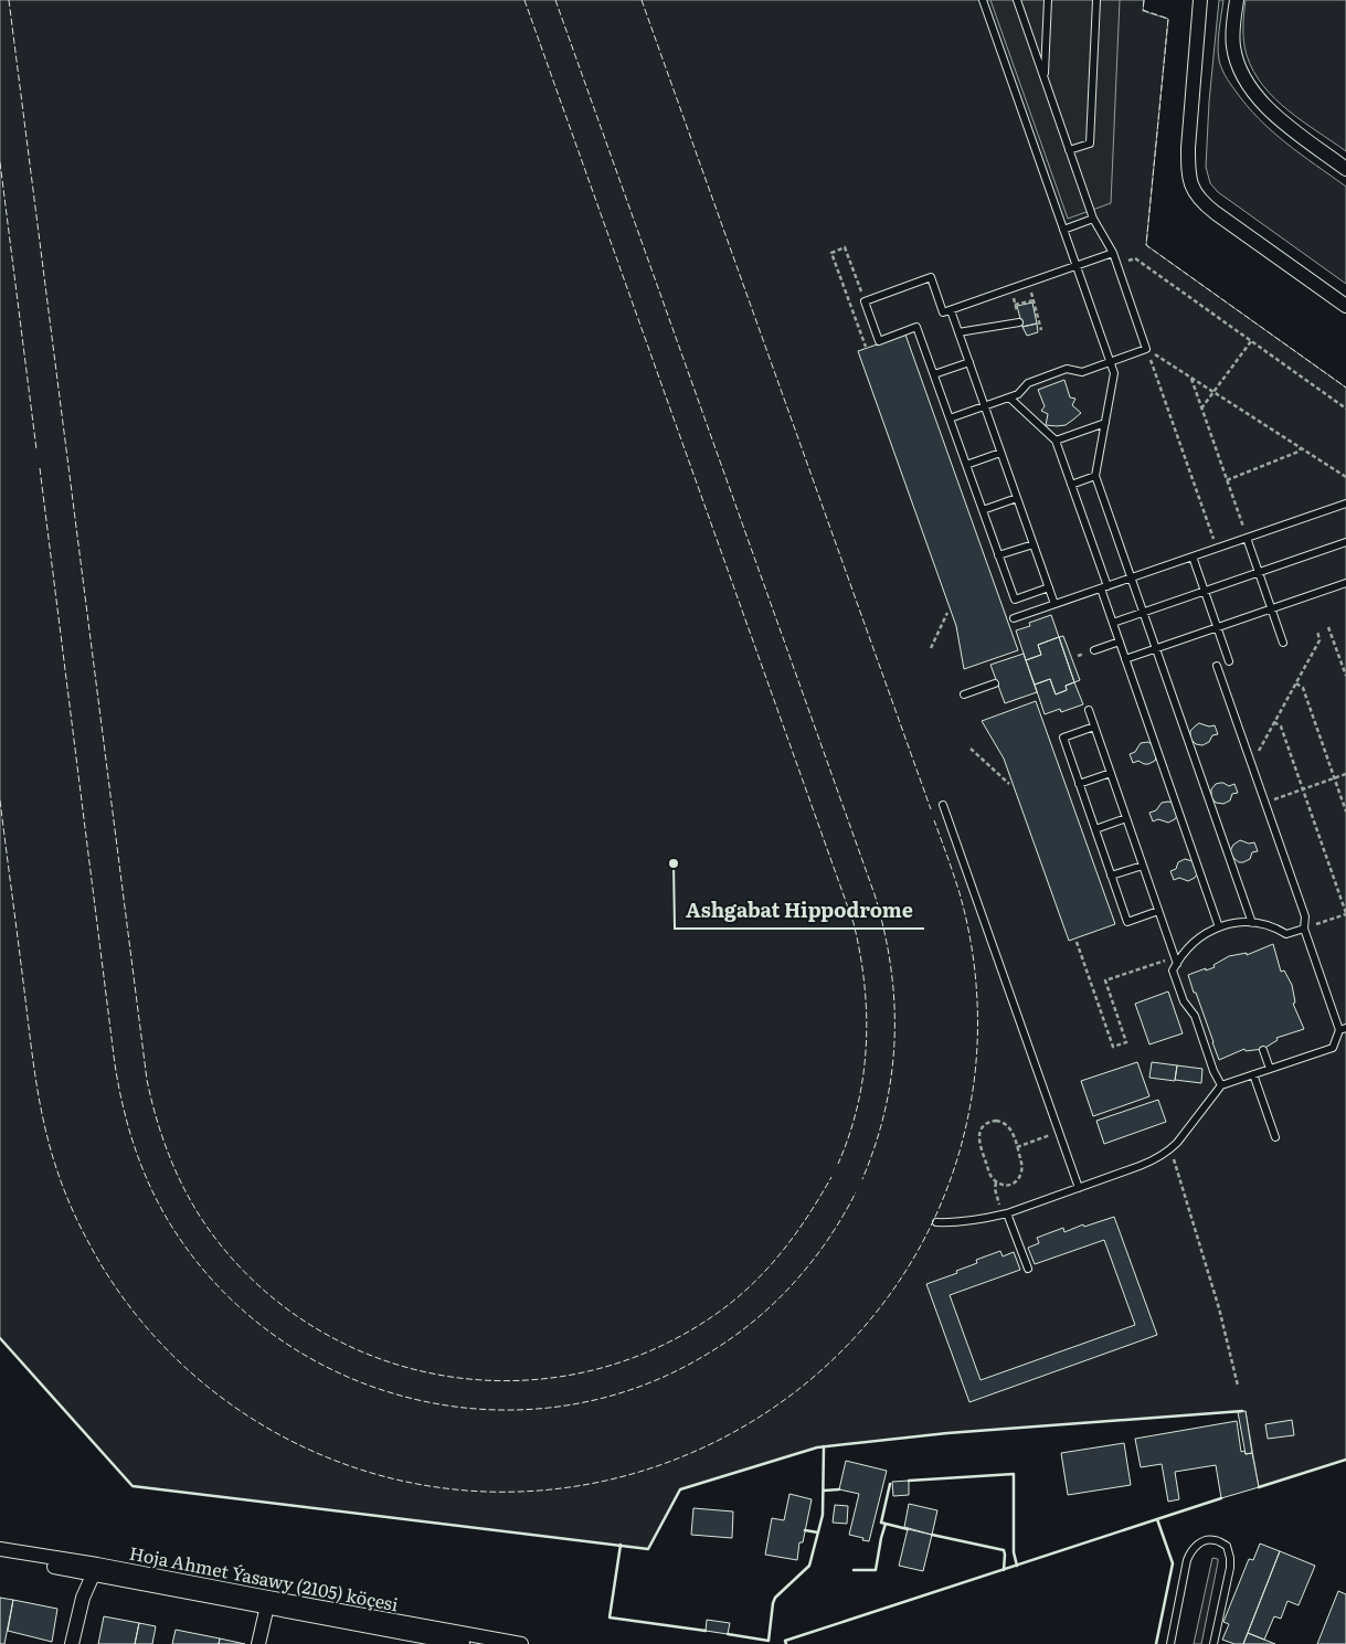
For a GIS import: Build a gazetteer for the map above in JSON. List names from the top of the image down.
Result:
{
  "streets": {
    "street": ["Hoja Ahmet Ýasawy (2105) köçesi"]
  },
  "places": ["Ashgabat Hippodrome"]
}
